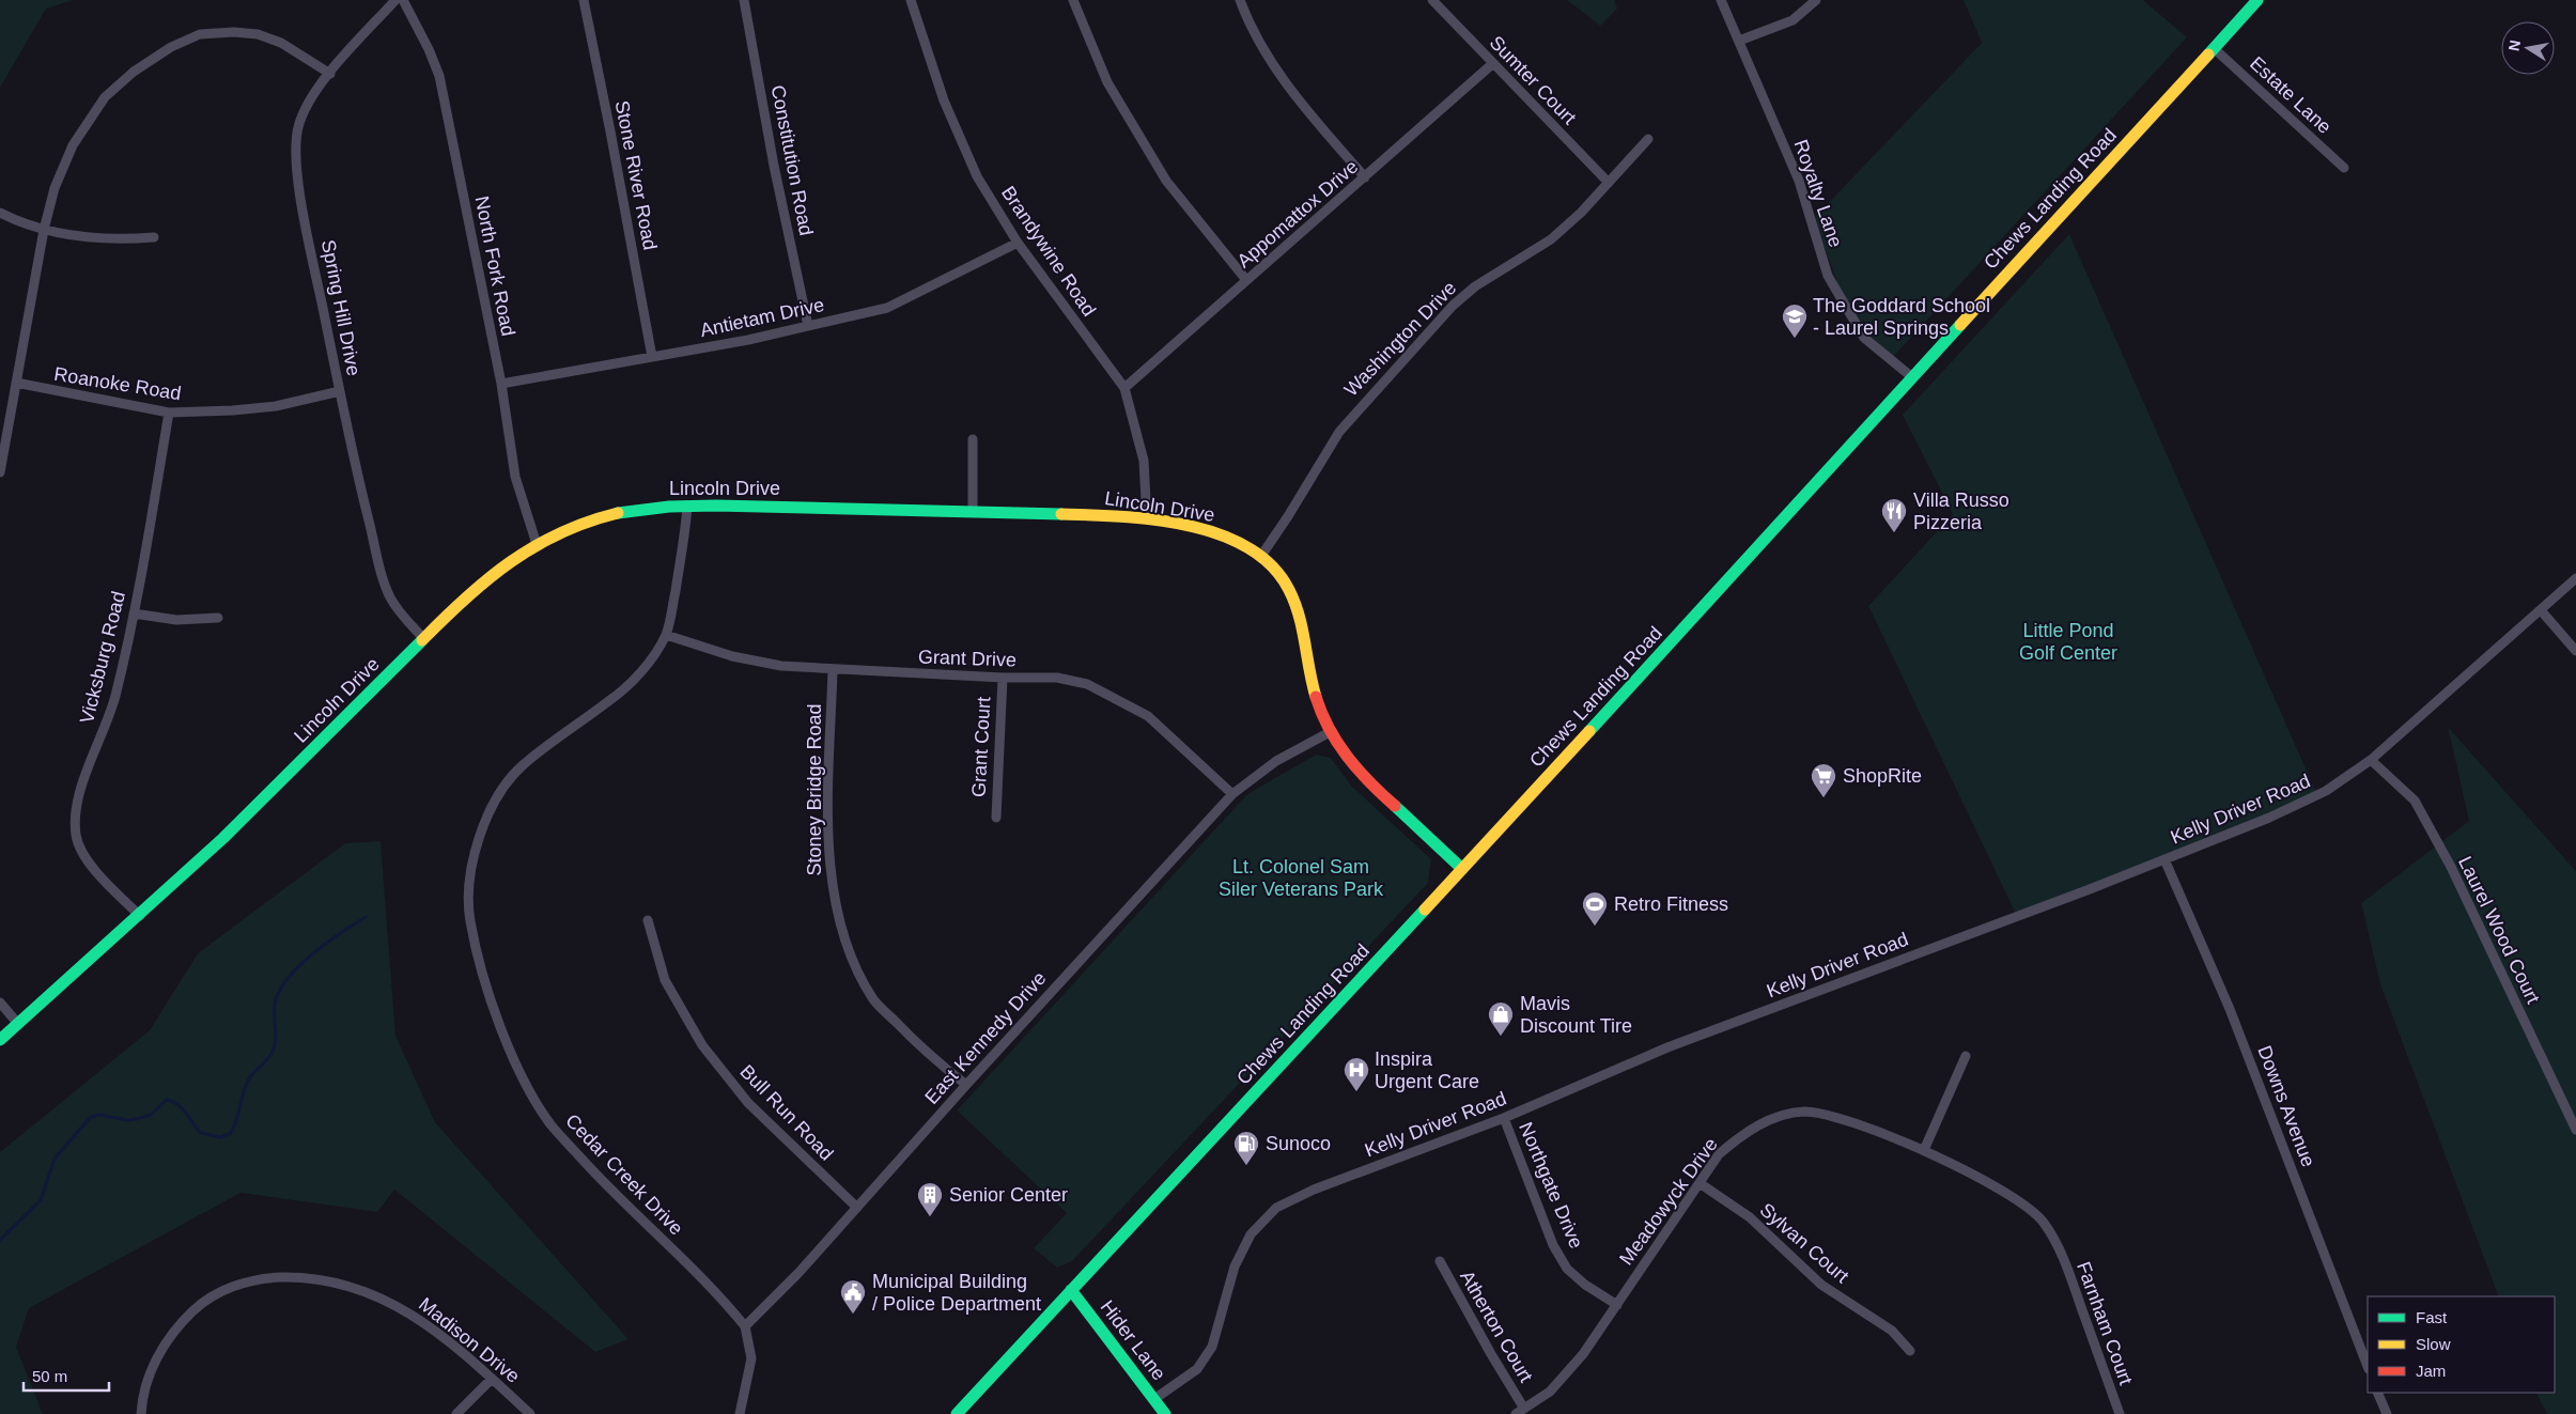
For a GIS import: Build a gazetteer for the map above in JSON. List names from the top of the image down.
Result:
{
  "streets": {
    "street": [
      "Sumter Court",
      "Estate Lane",
      "Constitution Road",
      "Stone River Road",
      "Royalty Lane",
      "Chews Landing Road",
      "Appomattox Drive",
      "Brandywine Road",
      "North Fork Road",
      "Spring Hill Drive",
      "Antietam Drive",
      "Washington Drive",
      "Roanoke Road",
      "Lincoln Drive",
      "Vicksburg Road",
      "Grant Drive",
      "Grant Court",
      "Stoney Bridge Road",
      "Kelly Driver Road",
      "Laurel Wood Court",
      "East Kennedy Drive",
      "Downs Avenue",
      "Bull Run Road",
      "Cedar Creek Drive",
      "Northgate Drive",
      "Meadowyck Drive",
      "Sylvan Court",
      "Farnham Court",
      "Atherton Court",
      "Madison Drive",
      "Hider Lane"
    ]
  },
  "crossings": [
    ["Sumter Court", "Appomattox Drive"],
    ["Sumter Court", "Washington Drive"],
    ["Estate Lane", "Chews Landing Road"],
    ["Constitution Road", "Antietam Drive"],
    ["Stone River Road", "Antietam Drive"],
    ["Royalty Lane", "Chews Landing Road"],
    ["Chews Landing Road", "Lincoln Drive"],
    ["Chews Landing Road", "Hider Lane"],
    ["Appomattox Drive", "Brandywine Road"],
    ["Brandywine Road", "Antietam Drive"],
    ["Brandywine Road", "Lincoln Drive"],
    ["North Fork Road", "Antietam Drive"],
    ["North Fork Road", "Lincoln Drive"],
    ["Spring Hill Drive", "Roanoke Road"],
    ["Spring Hill Drive", "Lincoln Drive"],
    ["Washington Drive", "Lincoln Drive"],
    ["Roanoke Road", "Vicksburg Road"],
    ["Lincoln Drive", "Vicksburg Road"],
    ["Lincoln Drive", "East Kennedy Drive"],
    ["Lincoln Drive", "Cedar Creek Drive"],
    ["Grant Drive", "Grant Court"],
    ["Grant Drive", "Stoney Bridge Road"],
    ["Grant Drive", "East Kennedy Drive"],
    ["Grant Drive", "Cedar Creek Drive"],
    ["Stoney Bridge Road", "East Kennedy Drive"],
    ["Kelly Driver Road", "Laurel Wood Court"],
    ["Kelly Driver Road", "Downs Avenue"],
    ["Kelly Driver Road", "Northgate Drive"],
    ["Kelly Driver Road", "Hider Lane"],
    ["East Kennedy Drive", "Bull Run Road"],
    ["East Kennedy Drive", "Cedar Creek Drive"],
    ["Northgate Drive", "Meadowyck Drive"],
    ["Meadowyck Drive", "Sylvan Court"],
    ["Meadowyck Drive", "Farnham Court"],
    ["Meadowyck Drive", "Atherton Court"]
  ],
  "parks": ["Little Pond Golf Center", "Lt. Colonel Sam Siler Veterans Park"],
  "places": {
    "school or university": ["The Goddard School - Laurel Springs"],
    "restaurant": ["Villa Russo Pizzeria"],
    "supermarket": ["ShopRite"],
    "sports": ["Retro Fitness"],
    "shop": ["Mavis Discount Tire"],
    "hospital": ["Inspira Urgent Care"],
    "fuel station": ["Sunoco"],
    "building": ["Senior Center"],
    "public building": ["Municipal Building / Police Department"]
  },
  "legend": ["Fast", "Slow", "Jam"],
  "scale_bar": "50 m",
  "north": "left"
}
